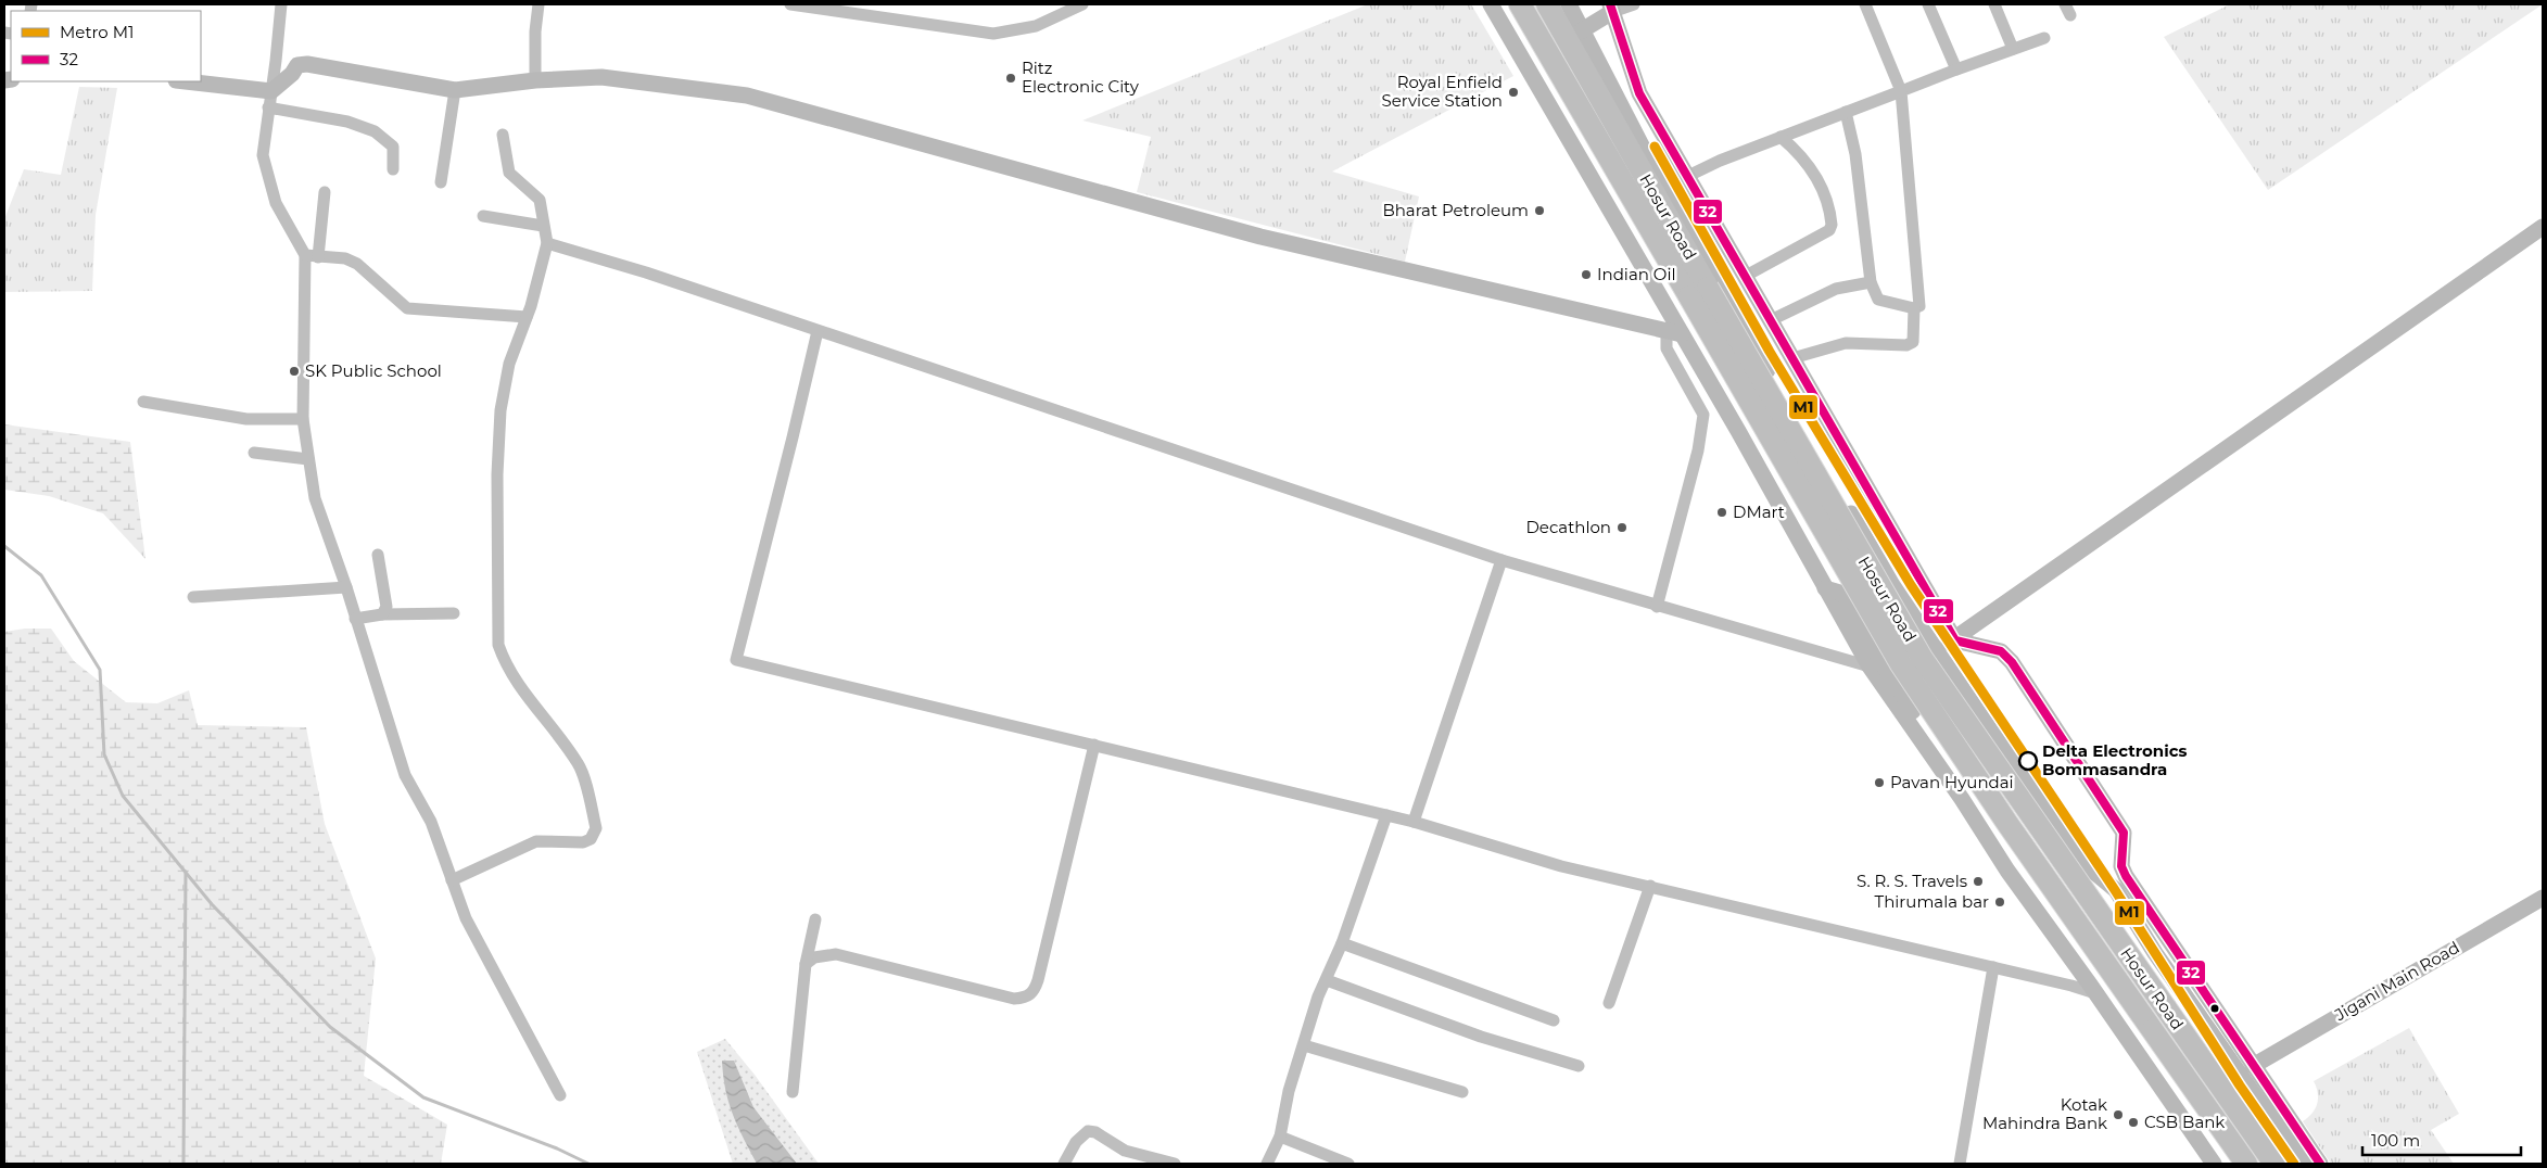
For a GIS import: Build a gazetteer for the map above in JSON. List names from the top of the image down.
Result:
{
  "streets": {
    "highway": ["Hosur Road"],
    "street": ["Jigani Main Road"]
  },
  "places": [
    "Ritz Electronic City",
    "Royal Enfield Service Station",
    "Bharat Petroleum",
    "Indian Oil",
    "SK Public School",
    "DMart",
    "Decathlon",
    "Delta Electronics Bommasandra",
    "Pavan Hyundai",
    "S. R. S. Travels",
    "Thirumala bar",
    "Kotak Mahindra Bank",
    "CSB Bank"
  ],
  "lines": ["transit line 32", "metro line M1"],
  "legend": ["Metro M1", "32"],
  "scale_bar": "100 m"
}
